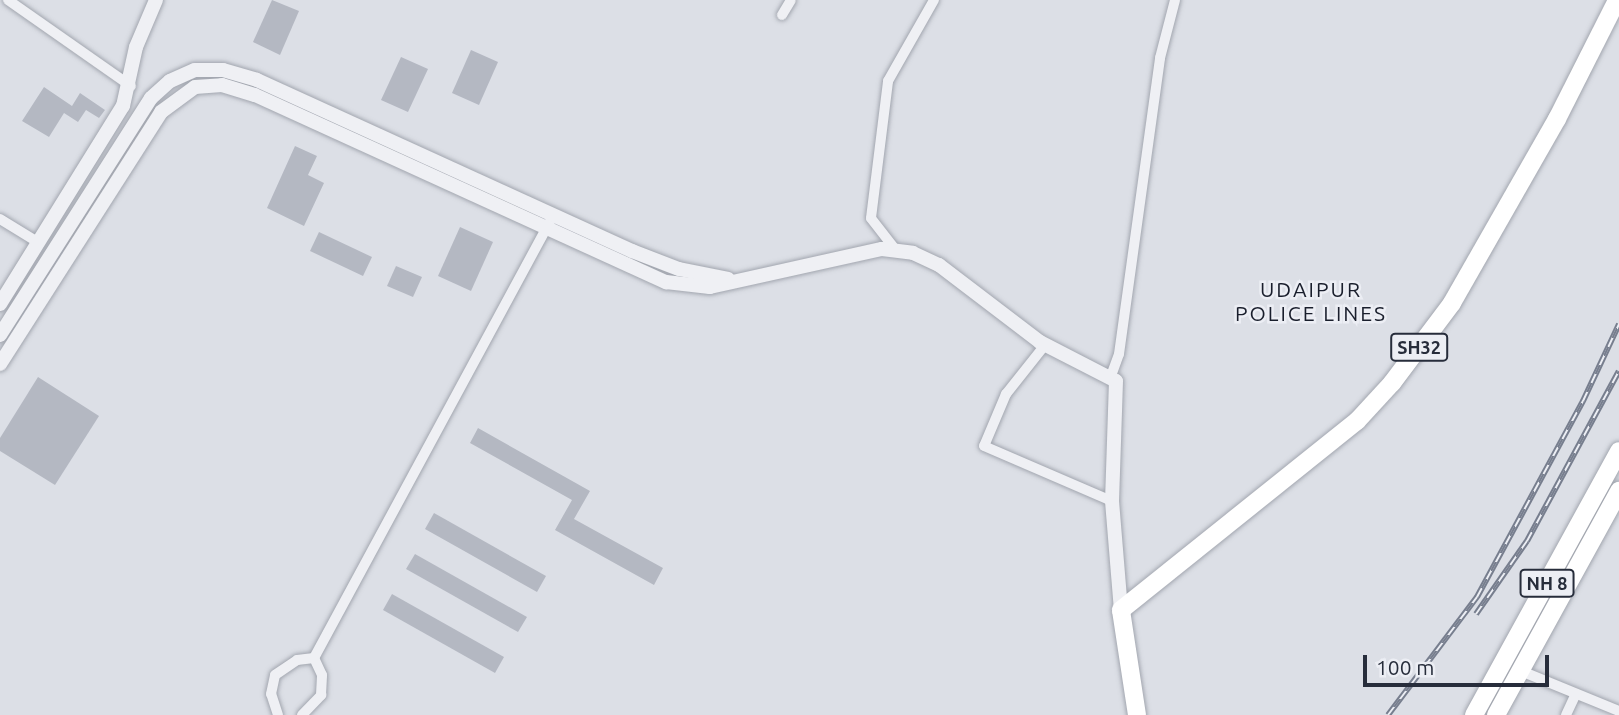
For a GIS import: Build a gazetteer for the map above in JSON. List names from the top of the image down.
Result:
{
  "streets": {
    "main road": ["SH32", "NH 8"]
  },
  "districts": ["UDAIPUR POLICE LINES"],
  "scale_bar": "100 m"
}
